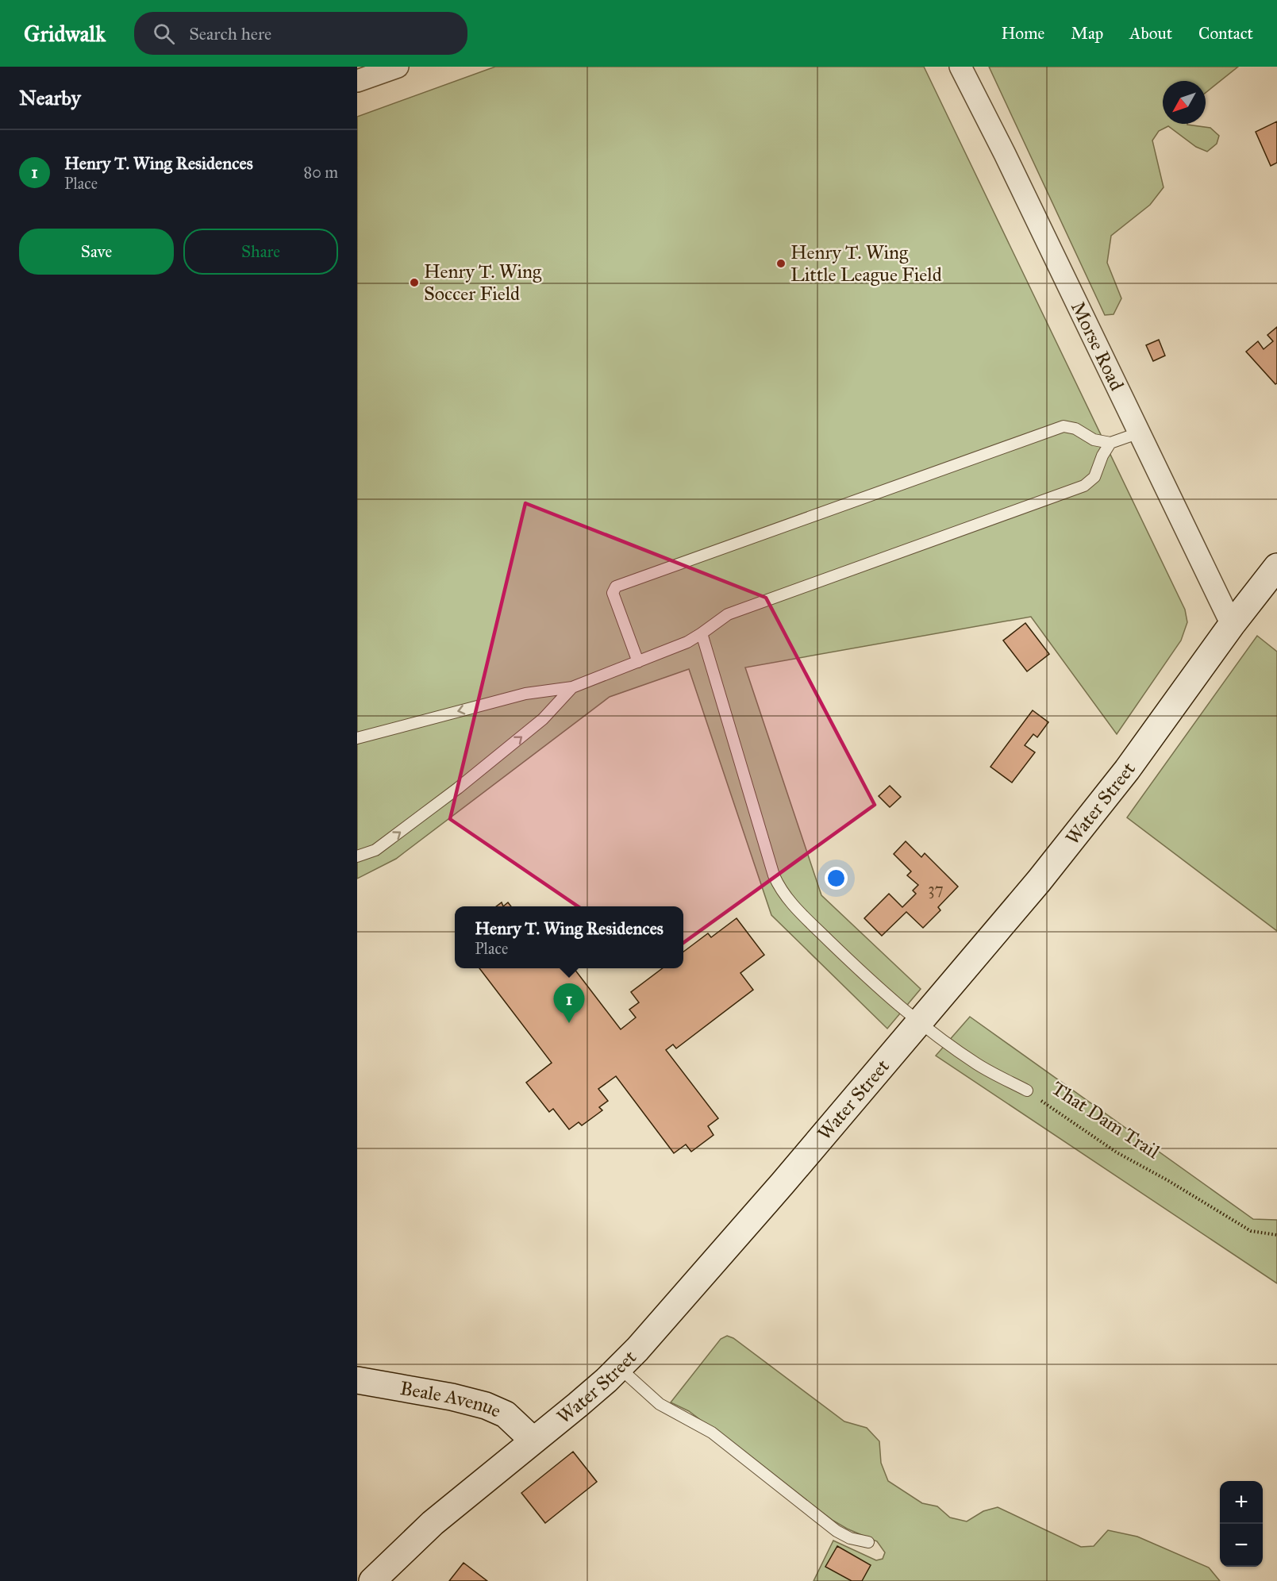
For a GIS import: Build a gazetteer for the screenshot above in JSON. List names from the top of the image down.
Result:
{
  "streets": {
    "main road": ["Water Street", "Beale Avenue"],
    "street": ["Morse Road"],
    "lane": ["That Dam Trail"]
  },
  "crossings": [
    ["Morse Road", "Water Street"],
    ["Water Street", "That Dam Trail"],
    ["Water Street", "Beale Avenue"]
  ],
  "places": ["Henry T. Wing Little League Field", "Henry T. Wing Soccer Field"],
  "house_numbers": ["37"],
  "north": "bottom left",
  "page": {
    "header": "Gridwalk",
    "search": "Search here",
    "nav": [
      "Home",
      "Map",
      "About",
      "Contact"
    ],
    "heading": "Nearby",
    "list": [
      {
        "mark": "1",
        "name": "Henry T. Wing Residences",
        "note": "Place",
        "value": "80 m"
      }
    ],
    "buttons": ["Save", "Share"],
    "popup": ["Henry T. Wing Residences", "Place"],
    "pins": "1",
    "map_buttons": ["+", "−"]
  }
}
